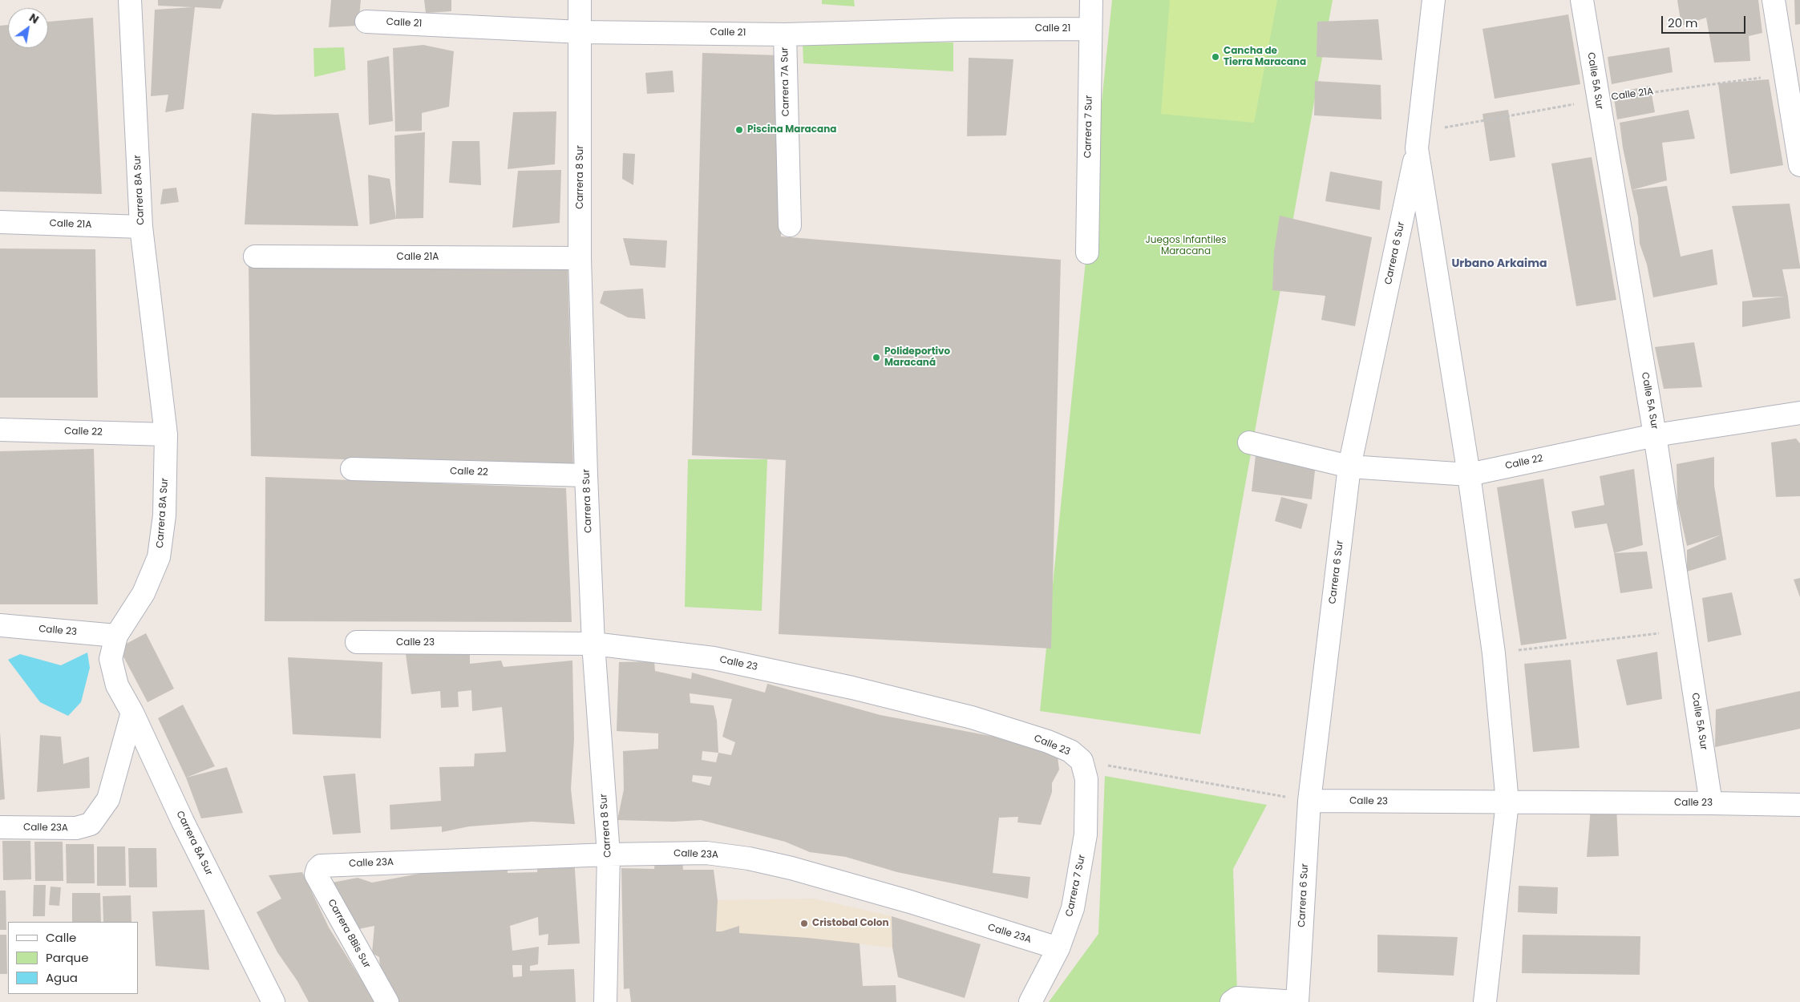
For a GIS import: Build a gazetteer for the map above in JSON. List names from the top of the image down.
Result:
{
  "streets": {
    "street": [
      "Calle 21",
      "Calle 5A Sur",
      "Carrera 7A Sur",
      "Calle 21A",
      "Carrera 7 Sur",
      "Carrera 8 Sur",
      "Carrera 8A Sur",
      "Carrera 6 Sur",
      "Calle 22",
      "Calle 23",
      "Calle 23A",
      "Carrera 8Bis Sur"
    ]
  },
  "crossings": [
    ["Calle 21", "Carrera 7A Sur"],
    ["Calle 21", "Carrera 7 Sur"],
    ["Calle 21", "Carrera 8 Sur"],
    ["Calle 5A Sur", "Calle 21A"],
    ["Calle 5A Sur", "Calle 22"],
    ["Calle 5A Sur", "Calle 23"],
    ["Calle 21A", "Carrera 8 Sur"],
    ["Calle 21A", "Carrera 8A Sur"],
    ["Calle 21A", "Carrera 6 Sur"],
    ["Carrera 7 Sur", "Calle 23"],
    ["Carrera 7 Sur", "Calle 23A"],
    ["Carrera 8 Sur", "Calle 22"],
    ["Carrera 8 Sur", "Calle 23"],
    ["Carrera 8 Sur", "Calle 23A"],
    ["Carrera 8A Sur", "Calle 22"],
    ["Carrera 8A Sur", "Calle 23"],
    ["Carrera 8A Sur", "Calle 23A"],
    ["Carrera 6 Sur", "Calle 22"],
    ["Carrera 6 Sur", "Calle 23"],
    ["Calle 23A", "Carrera 8Bis Sur"]
  ],
  "districts": ["Urbano Arkaima"],
  "parks": ["Juegos Infantiles Maracana"],
  "places": [
    "Cancha de Tierra Maracana",
    "Piscina Maracana",
    "Polideportivo Maracaná",
    "Cristobal Colon"
  ],
  "legend": ["Calle", "Parque", "Agua"],
  "scale_bar": "20 m",
  "north": "top right"
}
